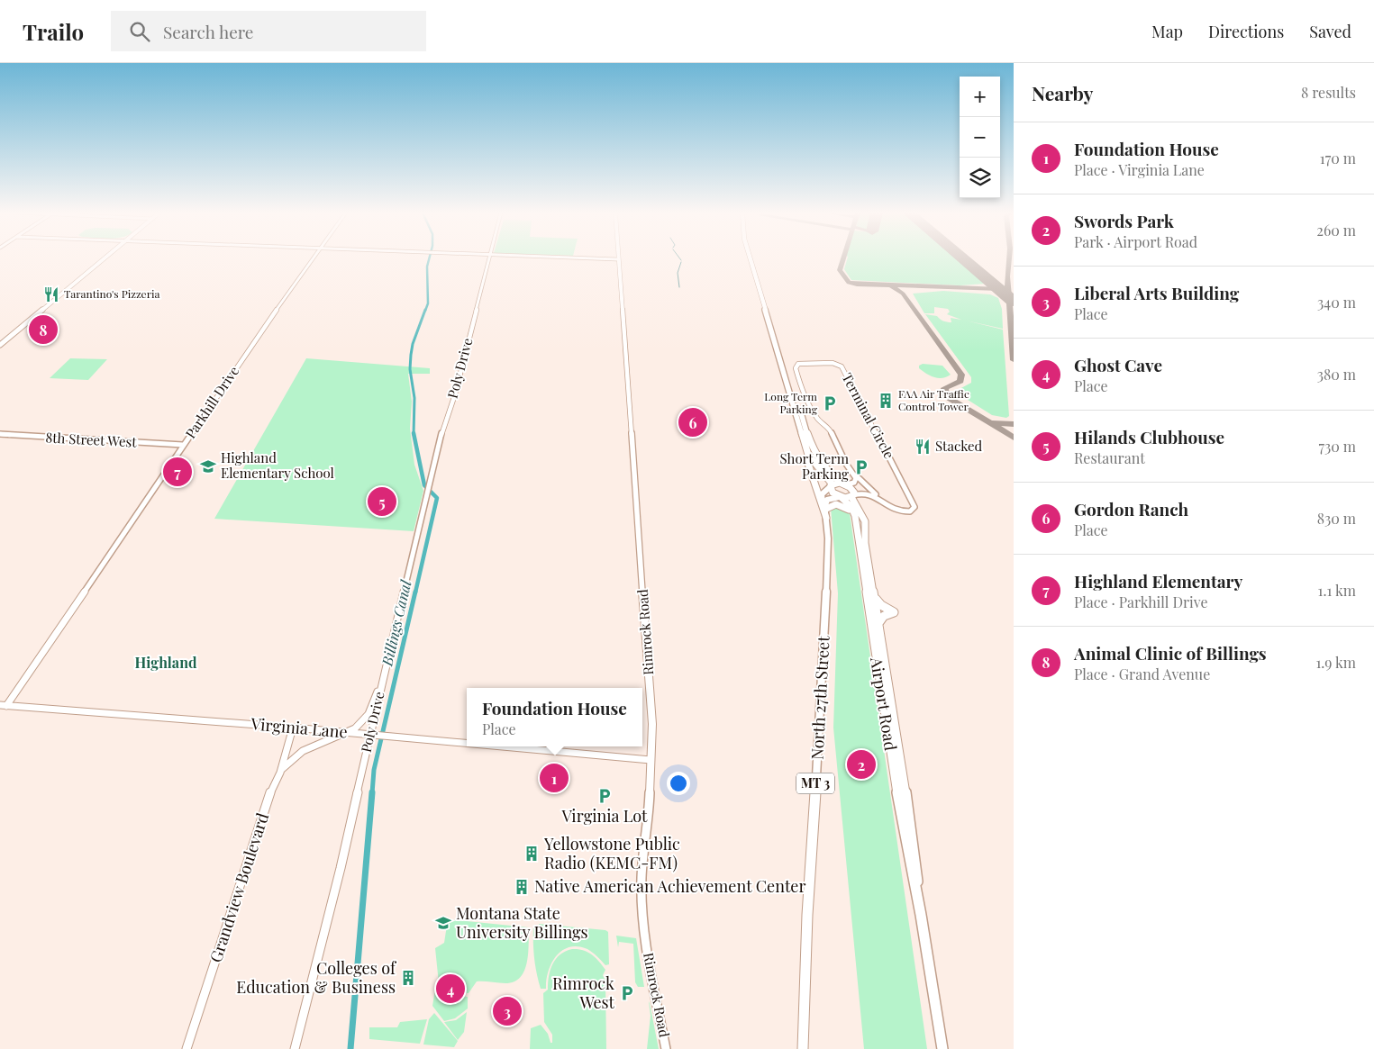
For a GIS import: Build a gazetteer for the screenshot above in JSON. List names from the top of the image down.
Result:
{
  "streets": {
    "highway": ["Airport Road", "MT 3"],
    "main road": ["Rimrock Road", "North 27th Street"],
    "street": [
      "Poly Drive",
      "Parkhill Drive",
      "Terminal Circle",
      "8th Street West",
      "Virginia Lane",
      "Grandview Boulevard"
    ]
  },
  "crossings": [
    ["Poly Drive", "Virginia Lane"],
    ["Parkhill Drive", "8th Street West"],
    ["Parkhill Drive", "Virginia Lane"],
    ["Terminal Circle", "Airport Road"],
    ["Rimrock Road", "Virginia Lane"],
    ["North 27th Street", "Airport Road"],
    ["North 27th Street", "MT 3"],
    ["Airport Road", "MT 3"],
    ["Virginia Lane", "Grandview Boulevard"]
  ],
  "districts": ["Highland"],
  "water": ["Billings Canal"],
  "places": {
    "restaurant": ["Tarantino's Pizzeria", "Stacked"],
    "building": [
      "FAA Air Traffic Control Tower",
      "Yellowstone Public Radio (KEMC-FM)",
      "Native American Achievement Center",
      "Colleges of Education & Business"
    ],
    "parking": [
      "Long Term Parking",
      "Short Term Parking",
      "Virginia Lot",
      "Rimrock West"
    ],
    "school or university": ["Highland Elementary School", "Montana State University Billings"]
  },
  "page": {
    "header": "Trailo",
    "search": "Search here",
    "nav": ["Map", "Directions", "Saved"],
    "heading": ["Nearby", "8 results"],
    "map_buttons": ["+", "−"],
    "list": [
      {
        "mark": "1",
        "name": "Foundation House",
        "note": "Place · Virginia Lane",
        "value": "170 m"
      },
      {
        "mark": "2",
        "name": "Swords Park",
        "note": "Park · Airport Road",
        "value": "260 m"
      },
      {
        "mark": "3",
        "name": "Liberal Arts Building",
        "note": "Place",
        "value": "340 m"
      },
      {
        "mark": "4",
        "name": "Ghost Cave",
        "note": "Place",
        "value": "380 m"
      },
      {
        "mark": "5",
        "name": "Hilands Clubhouse",
        "note": "Restaurant",
        "value": "730 m"
      },
      {
        "mark": "6",
        "name": "Gordon Ranch",
        "note": "Place",
        "value": "830 m"
      },
      {
        "mark": "7",
        "name": "Highland Elementary",
        "note": "Place · Parkhill Drive",
        "value": "1.1 km"
      },
      {
        "mark": "8",
        "name": "Animal Clinic of Billings",
        "note": "Place · Grand Avenue",
        "value": "1.9 km"
      }
    ],
    "pins": [
      "8",
      "6",
      "7",
      "5",
      "2",
      "1",
      "4",
      "3"
    ],
    "popup": ["Foundation House", "Place"]
  }
}
